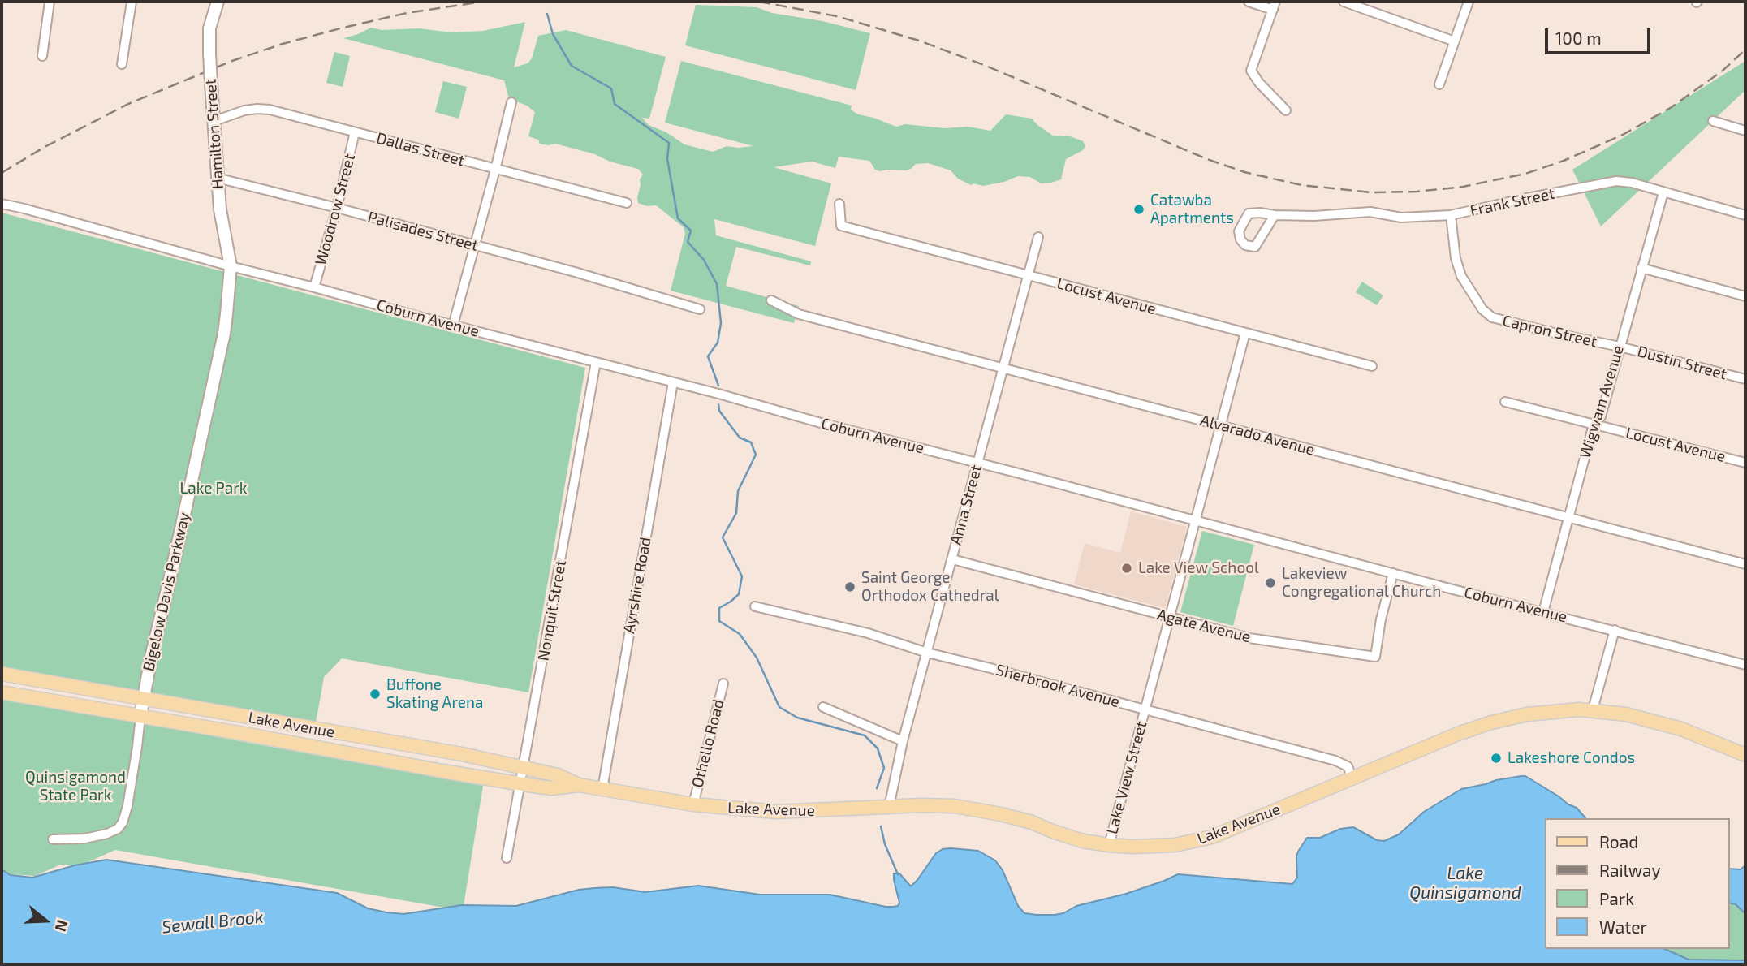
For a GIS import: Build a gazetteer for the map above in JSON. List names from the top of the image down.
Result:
{
  "streets": {
    "main road": ["Hamilton Street", "Bigelow Davis Parkway", "Lake Avenue"],
    "street": [
      "Dallas Street",
      "Frank Street",
      "Woodrow Street",
      "Palisades Street",
      "Locust Avenue",
      "Coburn Avenue",
      "Capron Street",
      "Dustin Street",
      "Wigwam Avenue",
      "Alvarado Avenue",
      "Anna Street",
      "Ayrshire Road",
      "Nonquit Street",
      "Agate Avenue",
      "Sherbrook Avenue",
      "Othello Road",
      "Lake View Street"
    ]
  },
  "crossings": [
    ["Hamilton Street", "Dallas Street"],
    ["Hamilton Street", "Palisades Street"],
    ["Hamilton Street", "Coburn Avenue"],
    ["Hamilton Street", "Bigelow Davis Parkway"],
    ["Dallas Street", "Woodrow Street"],
    ["Frank Street", "Capron Street"],
    ["Frank Street", "Wigwam Avenue"],
    ["Woodrow Street", "Palisades Street"],
    ["Woodrow Street", "Coburn Avenue"],
    ["Locust Avenue", "Wigwam Avenue"],
    ["Locust Avenue", "Anna Street"],
    ["Coburn Avenue", "Wigwam Avenue"],
    ["Coburn Avenue", "Anna Street"],
    ["Coburn Avenue", "Ayrshire Road"],
    ["Coburn Avenue", "Bigelow Davis Parkway"],
    ["Coburn Avenue", "Nonquit Street"],
    ["Coburn Avenue", "Agate Avenue"],
    ["Capron Street", "Dustin Street"],
    ["Capron Street", "Wigwam Avenue"],
    ["Dustin Street", "Wigwam Avenue"],
    ["Wigwam Avenue", "Alvarado Avenue"],
    ["Alvarado Avenue", "Anna Street"],
    ["Anna Street", "Agate Avenue"],
    ["Anna Street", "Sherbrook Avenue"],
    ["Anna Street", "Lake Avenue"],
    ["Ayrshire Road", "Lake Avenue"],
    ["Bigelow Davis Parkway", "Lake Avenue"],
    ["Nonquit Street", "Lake Avenue"],
    ["Agate Avenue", "Lake View Street"],
    ["Sherbrook Avenue", "Lake Avenue"],
    ["Sherbrook Avenue", "Lake View Street"],
    ["Lake Avenue", "Othello Road"],
    ["Lake Avenue", "Lake View Street"]
  ],
  "water": ["Lake Quinsigamond", "Sewall Brook"],
  "parks": ["Lake Park", "Quinsigamond State Park"],
  "places": [
    "Catawba Apartments",
    "Lake View School",
    "Lakeview Congregational Church",
    "Saint George Orthodox Cathedral",
    "Buffone Skating Arena",
    "Lakeshore Condos"
  ],
  "legend": [
    "Road",
    "Railway",
    "Park",
    "Water"
  ],
  "scale_bar": "100 m",
  "north": "right"
}
